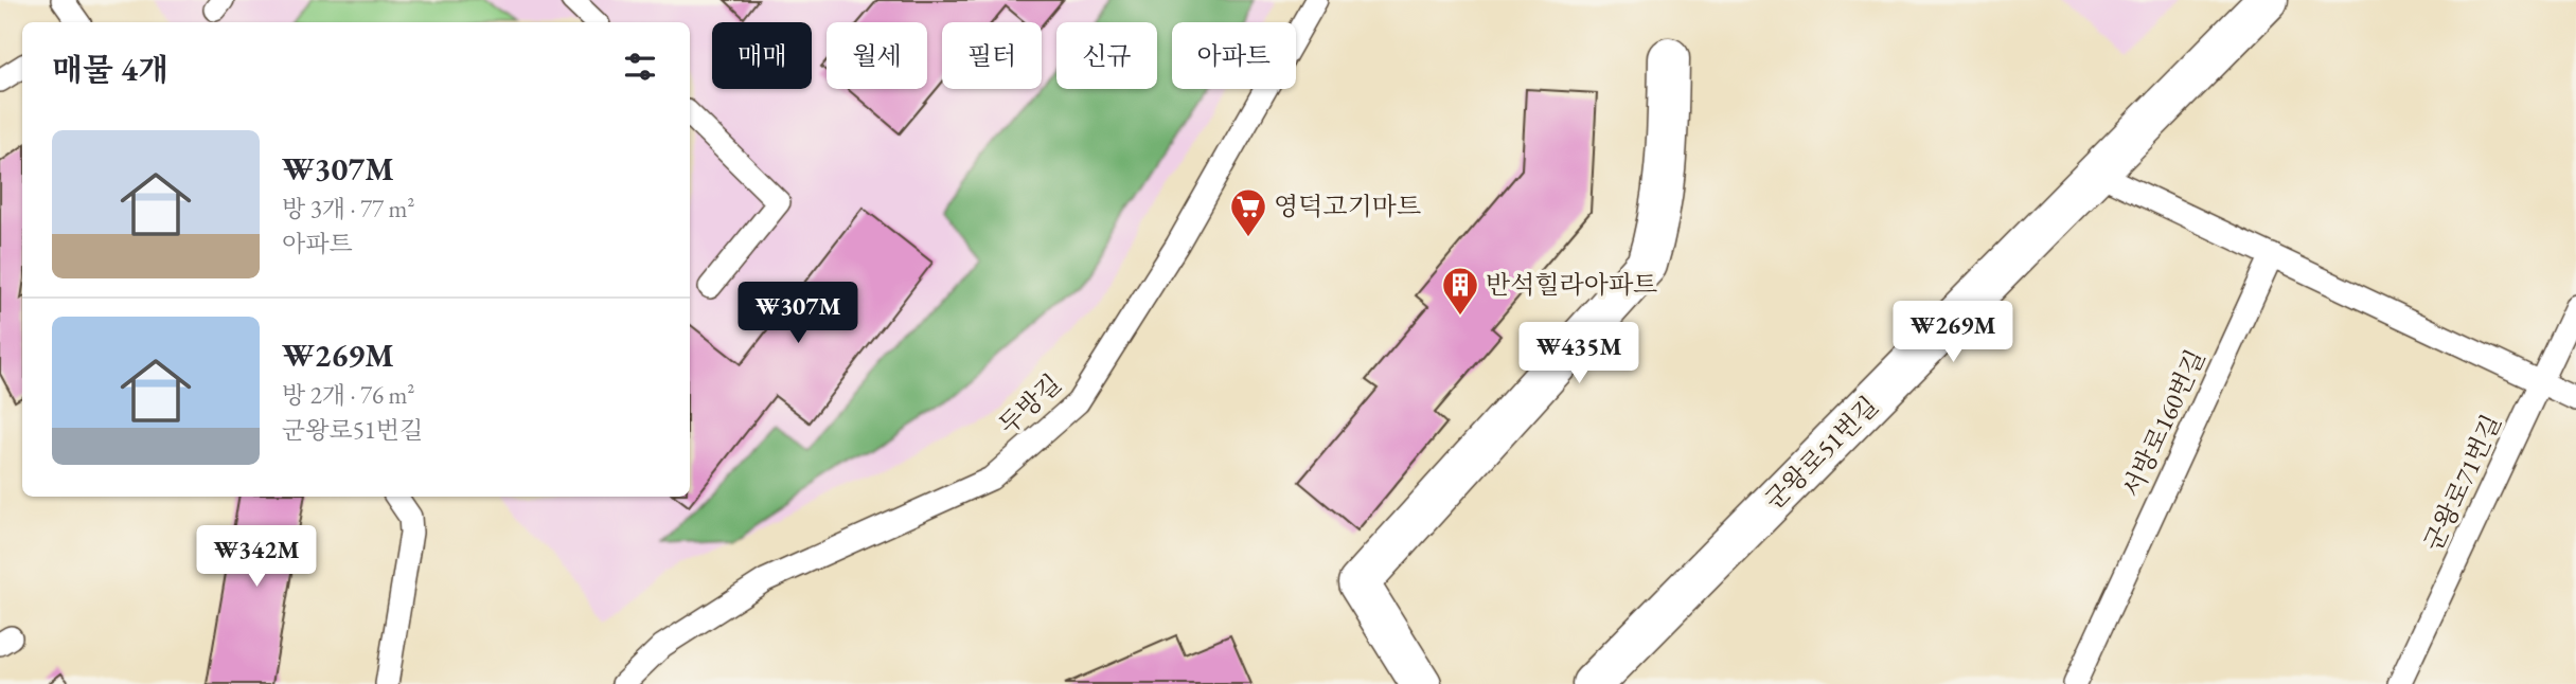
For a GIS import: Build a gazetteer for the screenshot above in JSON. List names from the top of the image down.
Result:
{
  "streets": {
    "street": ["군왕로51번길"],
    "lane": ["두방길", "서방로160번길", "군왕로71번길"]
  },
  "places": {
    "supermarket": ["영덕고기마트"],
    "building": ["반석힐라아파트"]
  },
  "page": {
    "chip": [
      "매매",
      "월세",
      "필터",
      "신규",
      "아파트"
    ],
    "heading": "매물 4개",
    "list": [
      {
        "name": "₩307M",
        "note": "방 3개 · 77 m² · 아파트"
      },
      {
        "name": "₩269M",
        "note": "방 2개 · 76 m² · 군왕로51번길"
      }
    ],
    "price": [
      "₩307M",
      "₩269M",
      "₩435M",
      "₩342M"
    ]
  }
}
